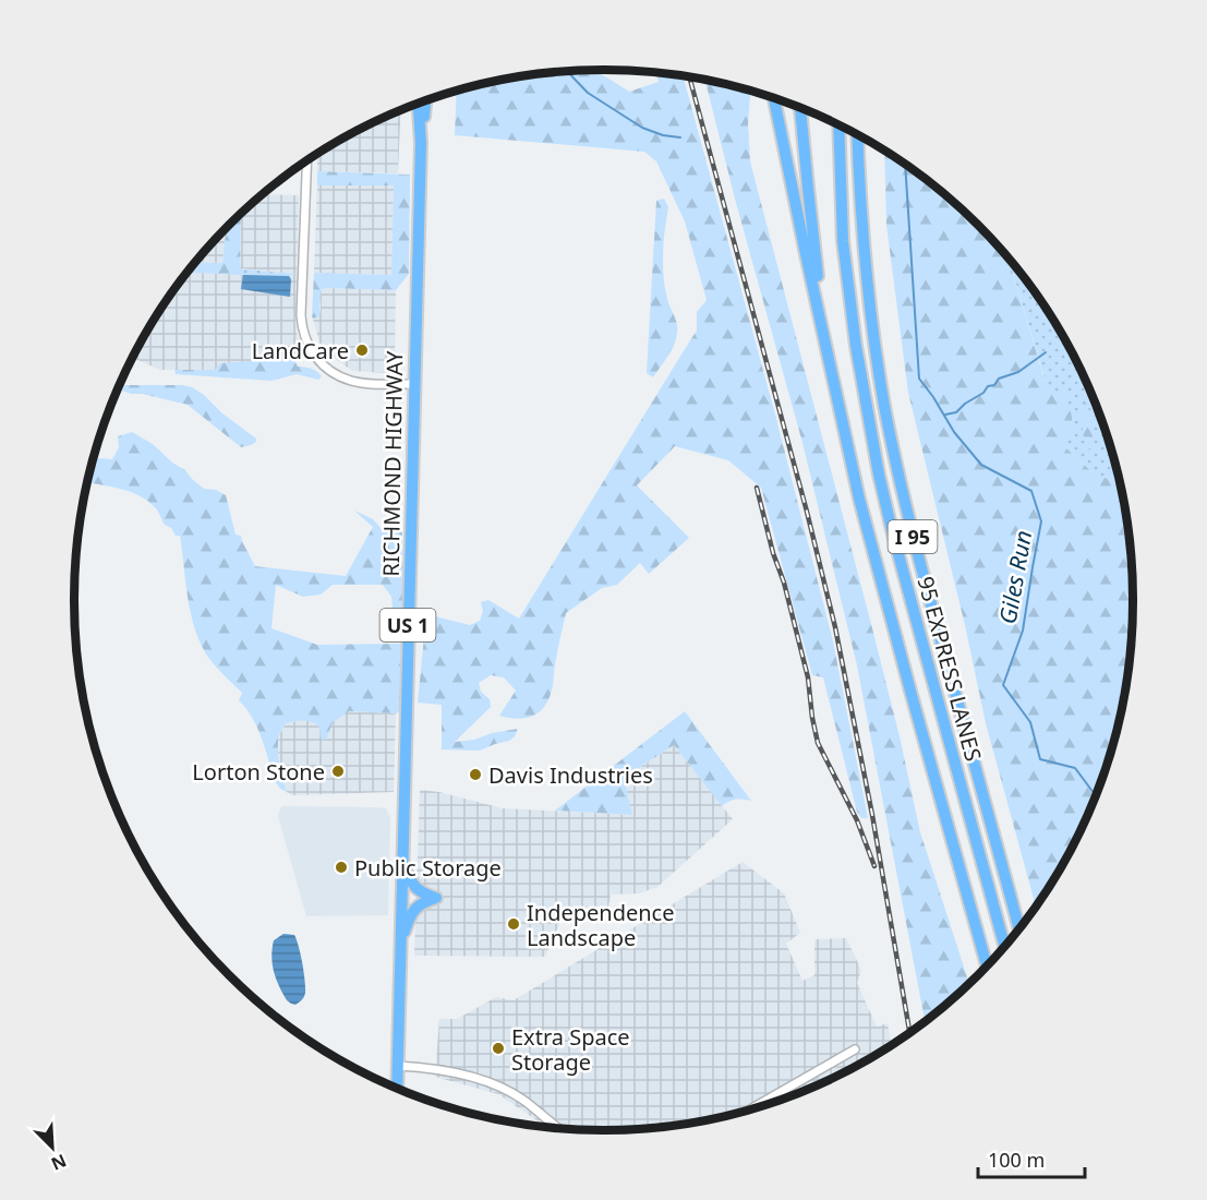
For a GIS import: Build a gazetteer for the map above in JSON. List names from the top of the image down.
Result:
{
  "streets": {
    "highway": [
      "RICHMOND HIGHWAY",
      "I 95",
      "US 1",
      "95 EXPRESS LANES"
    ]
  },
  "water": ["Giles Run"],
  "places": [
    "LandCare",
    "Lorton Stone",
    "Davis Industries",
    "Public Storage",
    "Independence Landscape",
    "Extra Space Storage"
  ],
  "scale_bar": "100 m",
  "north": "bottom right"
}
